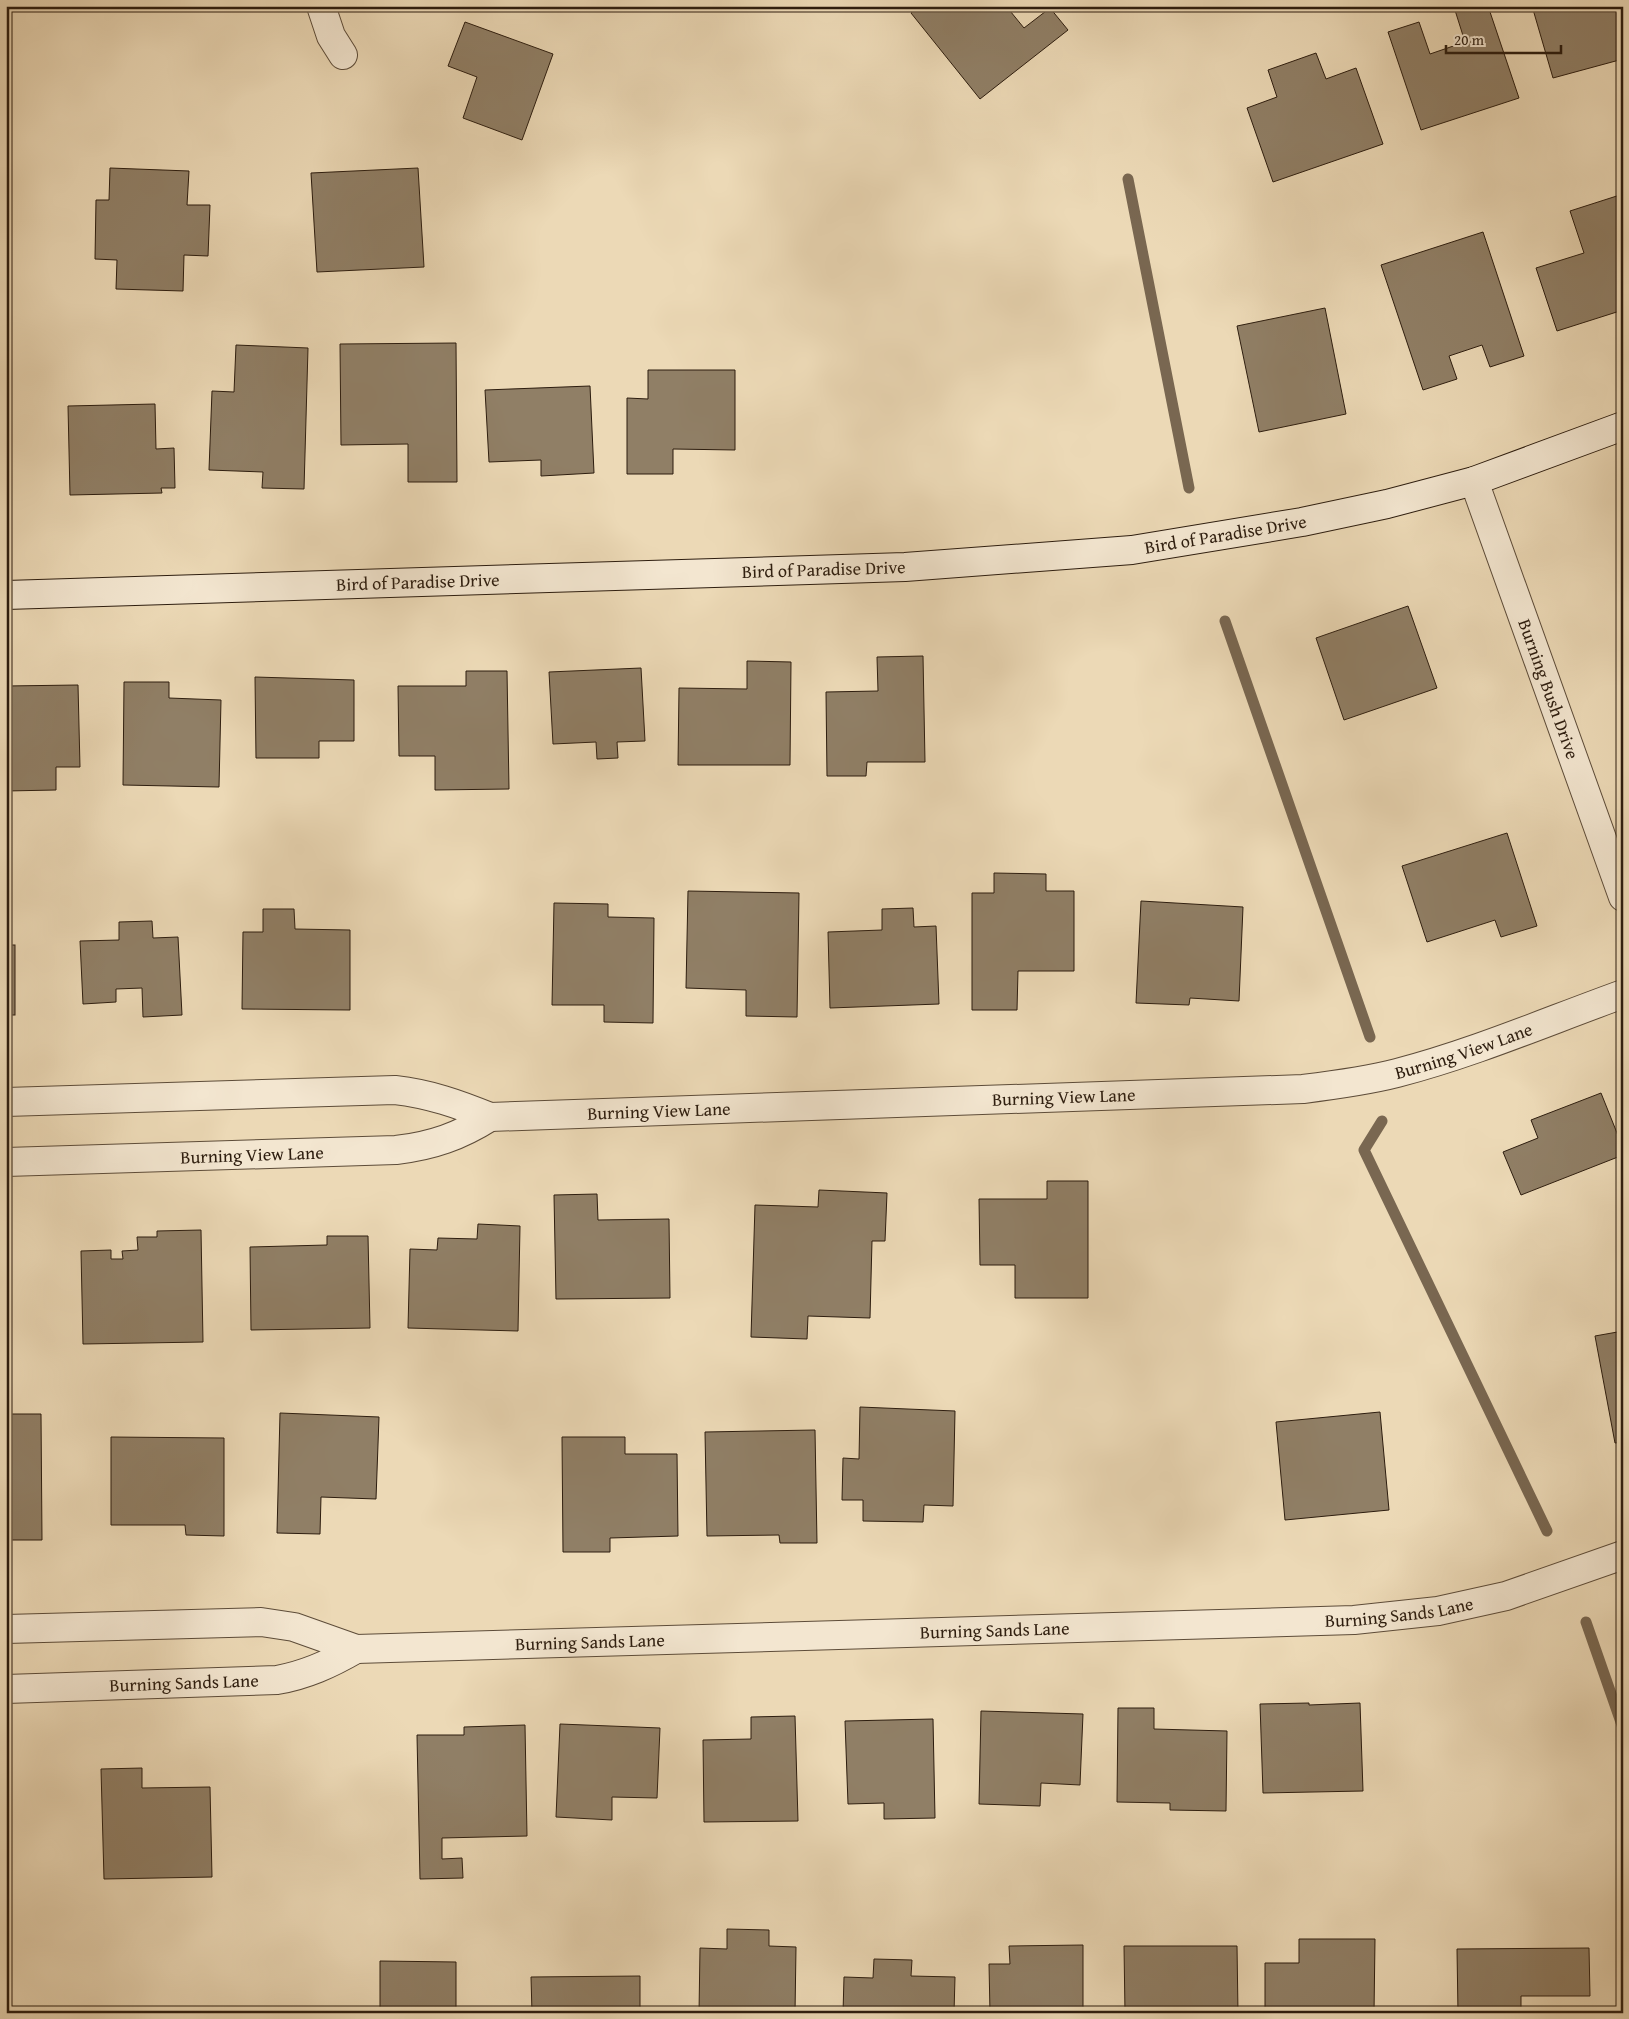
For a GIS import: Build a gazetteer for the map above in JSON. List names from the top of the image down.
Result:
{
  "streets": {
    "street": [
      "Bird of Paradise Drive",
      "Burning Bush Drive",
      "Burning View Lane",
      "Burning Sands Lane"
    ]
  },
  "crossings": [
    ["Bird of Paradise Drive", "Burning Bush Drive"]
  ],
  "scale_bar": "20 m"
}
